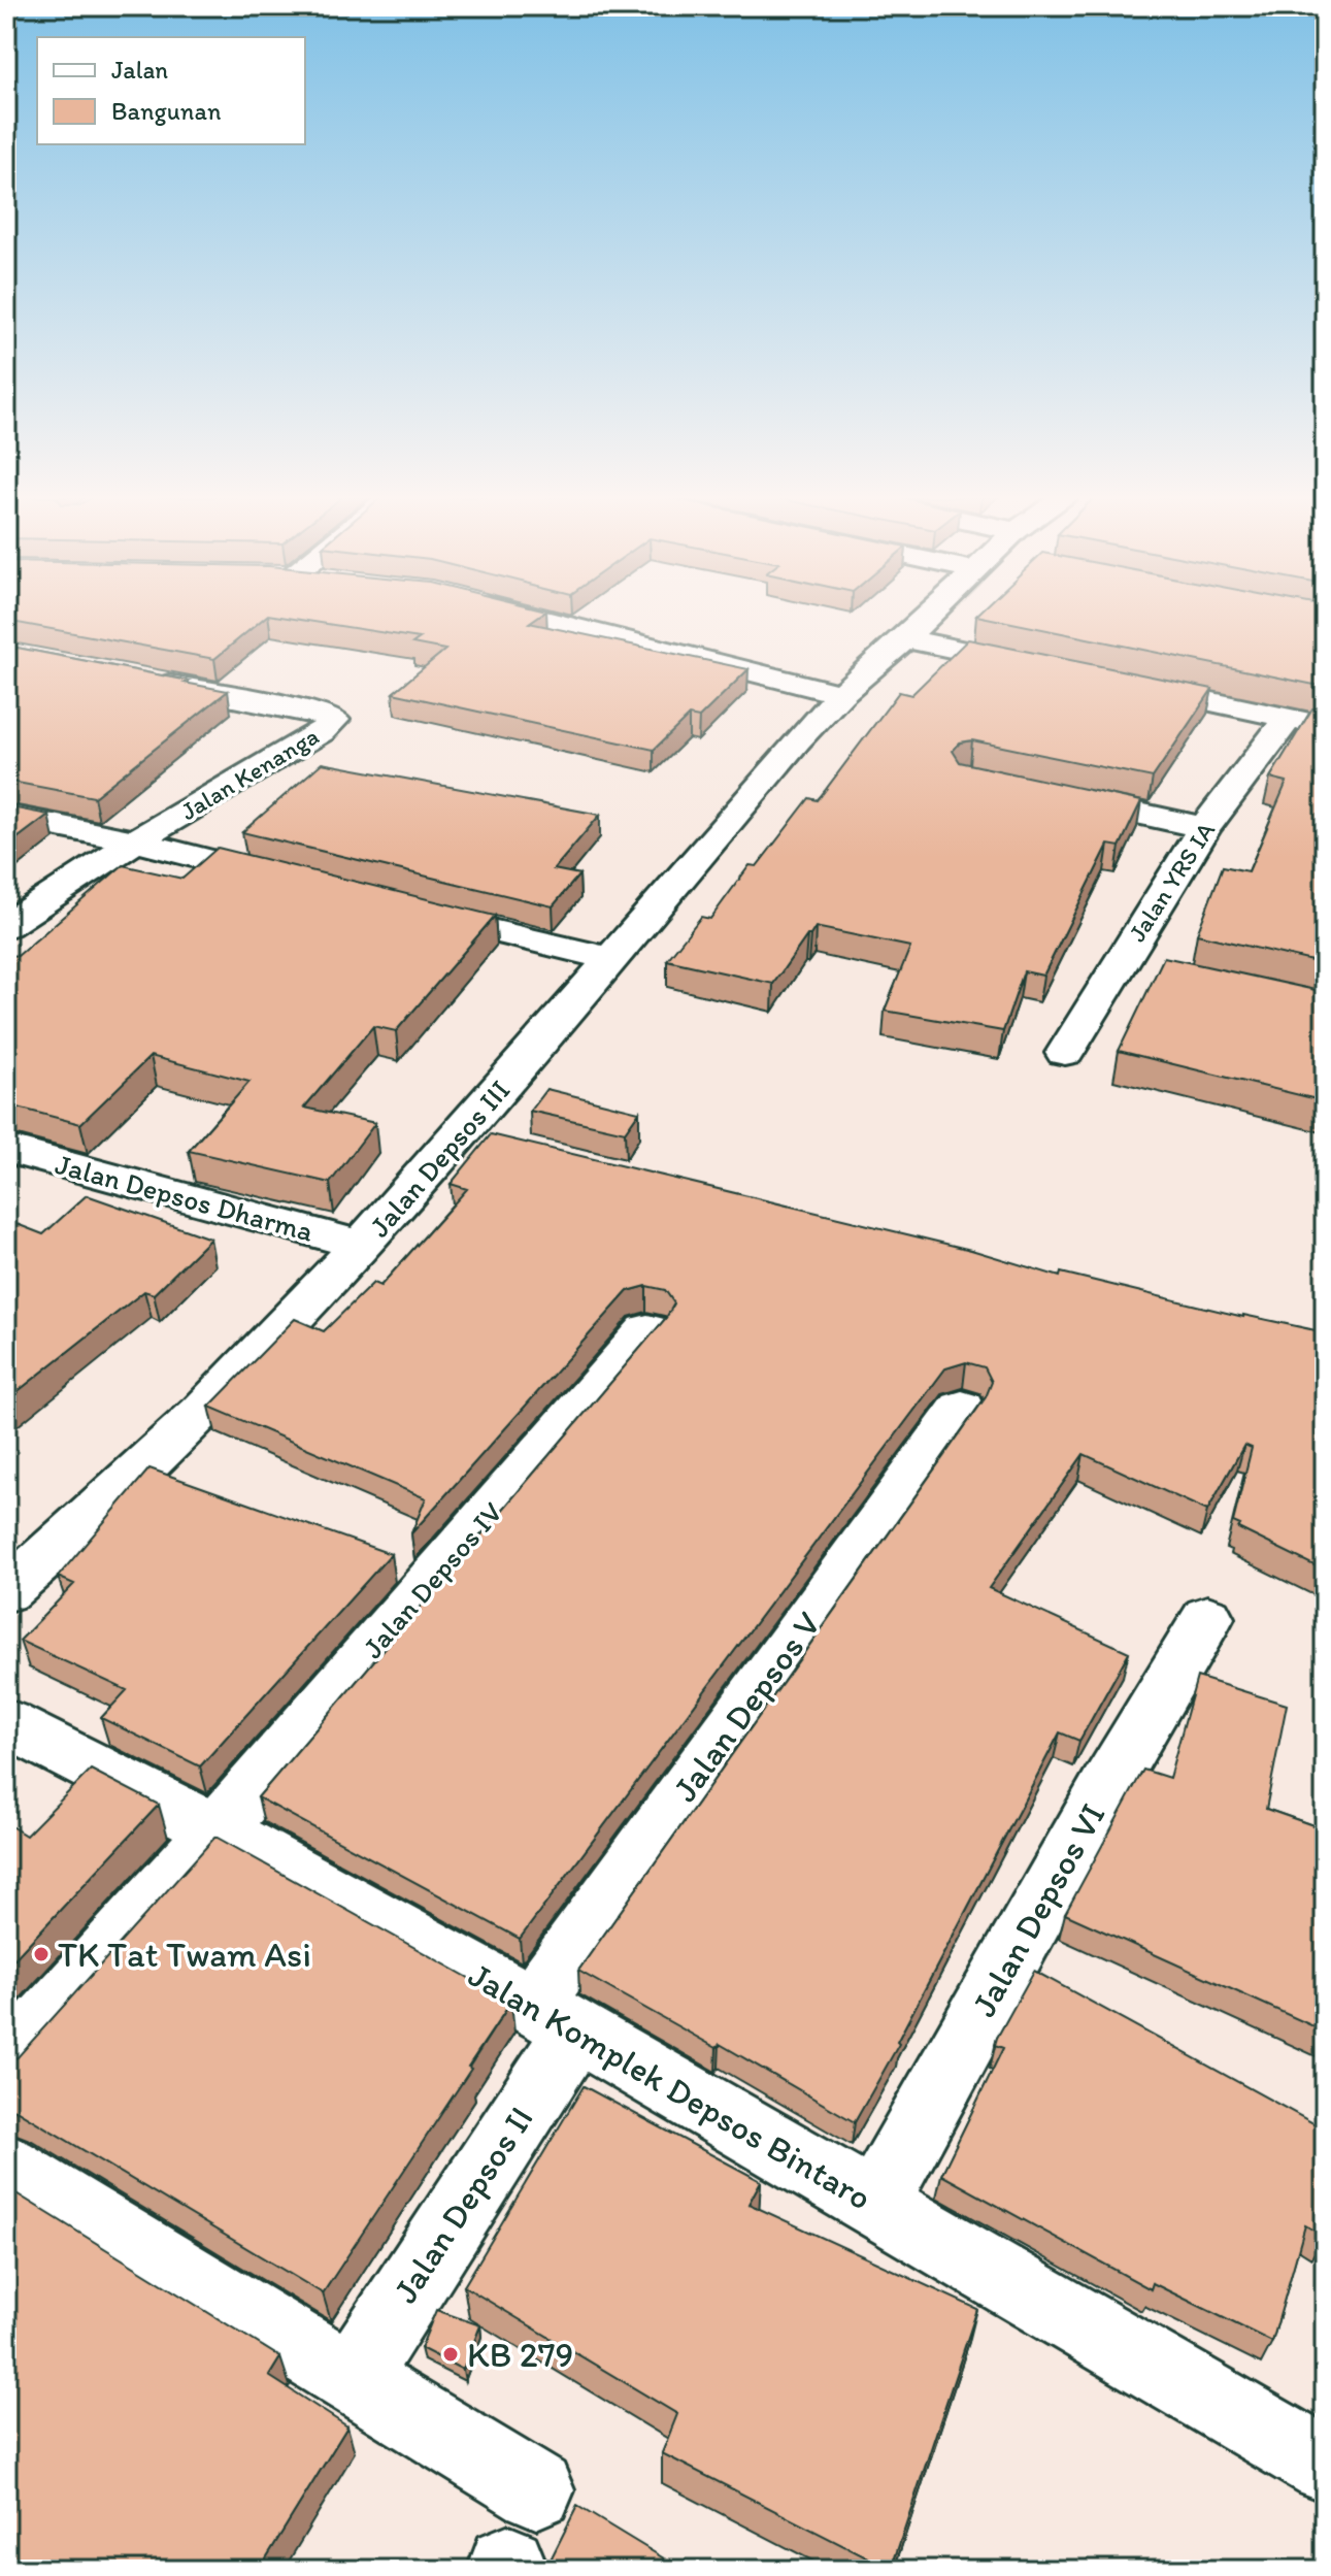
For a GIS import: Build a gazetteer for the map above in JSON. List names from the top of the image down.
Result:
{
  "streets": {
    "street": [
      "Jalan Kenanga",
      "Jalan YRS IA",
      "Jalan Depsos III",
      "Jalan Depsos Dharma",
      "Jalan Depsos IV",
      "Jalan Depsos V",
      "Jalan Depsos VI",
      "Jalan Komplek Depsos Bintaro",
      "Jalan Depsos II"
    ]
  },
  "crossings": [
    ["Jalan Depsos III", "Jalan Depsos Dharma"],
    ["Jalan Depsos IV", "Jalan Komplek Depsos Bintaro"],
    ["Jalan Depsos V", "Jalan Komplek Depsos Bintaro"],
    ["Jalan Depsos V", "Jalan Depsos II"],
    ["Jalan Depsos VI", "Jalan Komplek Depsos Bintaro"],
    ["Jalan Komplek Depsos Bintaro", "Jalan Depsos II"]
  ],
  "places": ["TK Tat Twam Asi", "KB 279"],
  "legend": ["Jalan", "Bangunan"]
}
